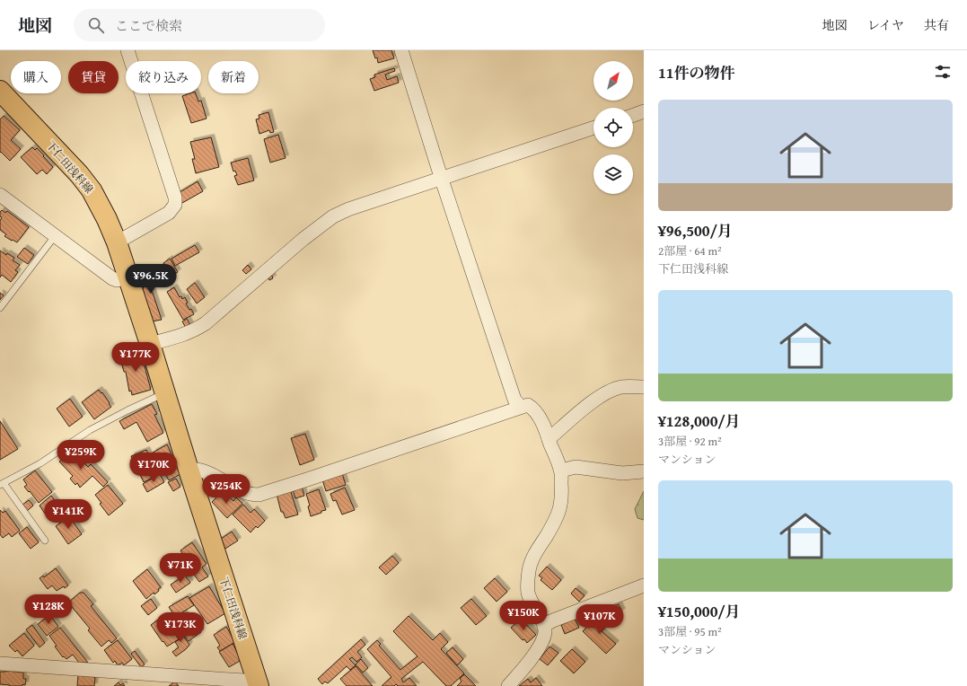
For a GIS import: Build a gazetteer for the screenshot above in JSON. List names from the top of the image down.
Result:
{
  "streets": {
    "main road": ["下仁田浅科線"]
  },
  "north": "top right",
  "page": {
    "header": "地図",
    "search": "ここで検索",
    "nav": ["地図", "レイヤ", "共有"],
    "heading": "11件の物件",
    "chip": [
      "購入",
      "賃貸",
      "絞り込み",
      "新着"
    ],
    "list": [
      {
        "name": "¥96,500/月",
        "note": "2部屋 · 64 m² · 下仁田浅科線"
      },
      {
        "name": "¥128,000/月",
        "note": "3部屋 · 92 m² · マンション"
      },
      {
        "name": "¥150,000/月",
        "note": "3部屋 · 95 m² · マンション"
      }
    ],
    "price": [
      "¥96.5K",
      "¥177K",
      "¥259K",
      "¥170K",
      "¥254K",
      "¥141K",
      "¥71K",
      "¥128K",
      "¥150K",
      "¥107K",
      "¥173K"
    ]
  }
}
